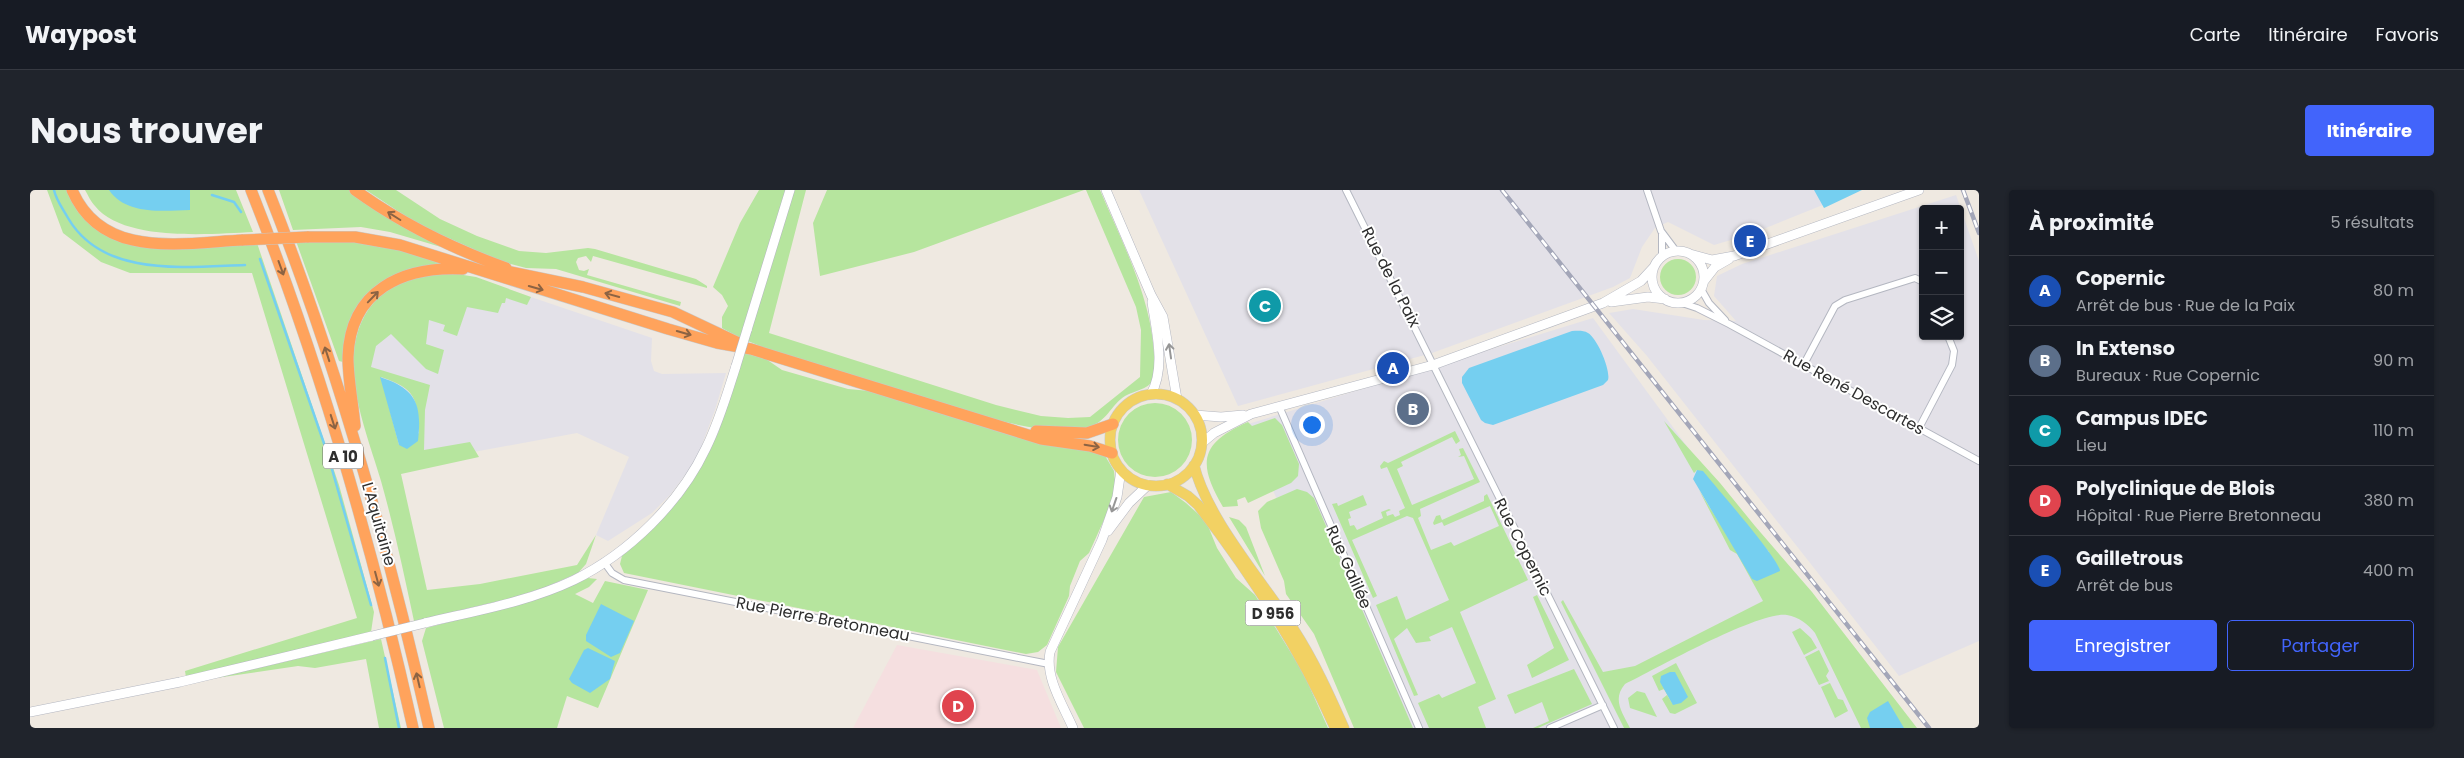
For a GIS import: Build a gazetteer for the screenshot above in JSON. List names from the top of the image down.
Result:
{
  "streets": {
    "highway": ["A 10", "L'Aquitaine"],
    "main road": ["D 956"],
    "street": [
      "Rue de la Paix",
      "Rue René Descartes",
      "Rue Copernic",
      "Rue Galilée",
      "Rue Pierre Bretonneau"
    ]
  },
  "crossings": [
    ["Rue de la Paix", "Rue Copernic"]
  ],
  "page": {
    "header": "Waypost",
    "nav": ["Carte", "Itinéraire", "Favoris"],
    "title": "Nous trouver",
    "buttons": [
      "Itinéraire",
      ["Enregistrer", "Partager"]
    ],
    "heading": ["À proximité", "5 résultats"],
    "map_buttons": ["+", "−"],
    "pins": [
      "E",
      "C",
      "A",
      "B",
      "D"
    ],
    "list": [
      {
        "mark": "A",
        "name": "Copernic",
        "note": "Arrêt de bus · Rue de la Paix",
        "value": "80 m"
      },
      {
        "mark": "B",
        "name": "In Extenso",
        "note": "Bureaux · Rue Copernic",
        "value": "90 m"
      },
      {
        "mark": "C",
        "name": "Campus IDEC",
        "note": "Lieu",
        "value": "110 m"
      },
      {
        "mark": "D",
        "name": "Polyclinique de Blois",
        "note": "Hôpital · Rue Pierre Bretonneau",
        "value": "380 m"
      },
      {
        "mark": "E",
        "name": "Gailletrous",
        "note": "Arrêt de bus",
        "value": "400 m"
      }
    ]
  }
}
